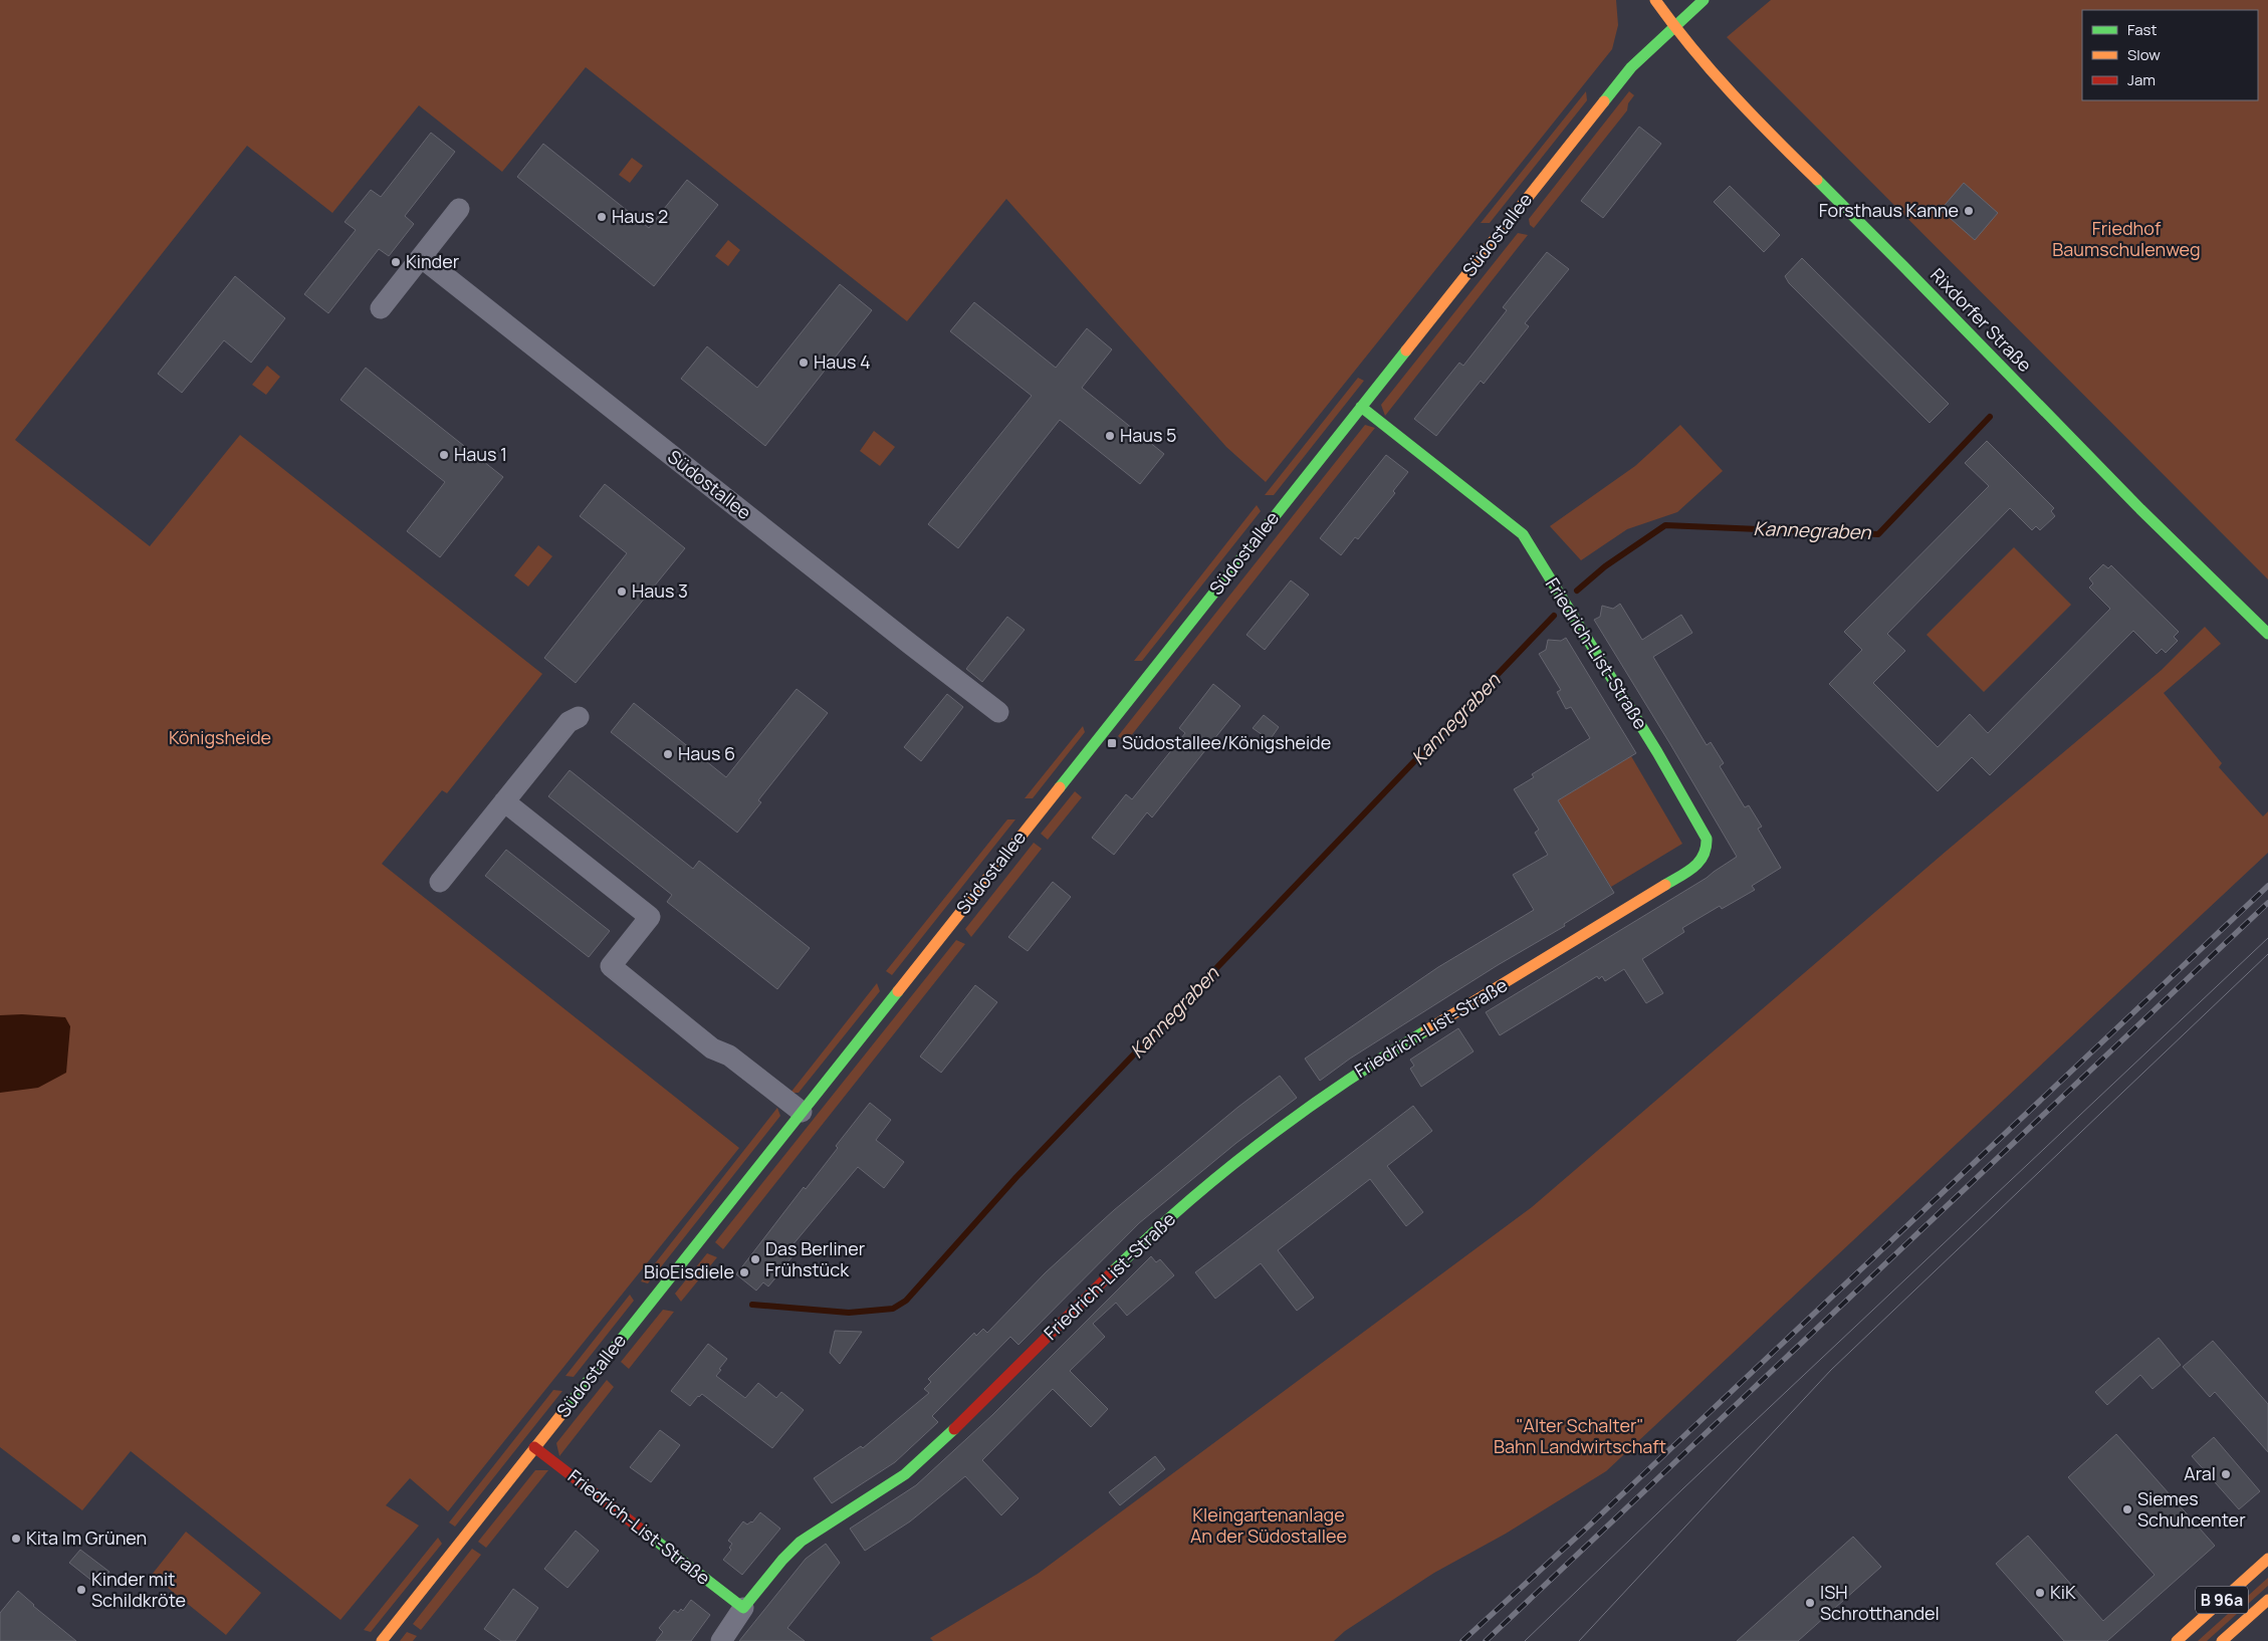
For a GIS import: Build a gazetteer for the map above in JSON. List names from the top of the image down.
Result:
{
  "streets": {
    "street": [
      "Südostallee",
      "Rixdorfer Straße",
      "Friedrich-List-Straße",
      "B 96a"
    ]
  },
  "crossings": [
    ["Südostallee", "Rixdorfer Straße"],
    ["Südostallee", "Friedrich-List-Straße"]
  ],
  "water": ["Kannegraben"],
  "parks": [
    "Friedhof Baumschulenweg",
    "Königsheide",
    "\"Alter Schalter\" Bahn Landwirtschaft",
    "Kleingartenanlage An der Südostallee"
  ],
  "places": {
    "other": [
      "Forsthaus Kanne",
      "Haus 2",
      "Kinder",
      "Haus 4",
      "Haus 5",
      "Haus 1",
      "Haus 3",
      "Haus 6",
      "Das Berliner Frühstück",
      "BioEisdiele",
      "Aral",
      "Siemes Schuhcenter",
      "Kita Im Grünen",
      "Kinder mit Schildkröte",
      "KiK",
      "ISH Schrotthandel"
    ],
    "transit": ["Südostallee/Königsheide"]
  },
  "legend": ["Fast", "Slow", "Jam"]
}
